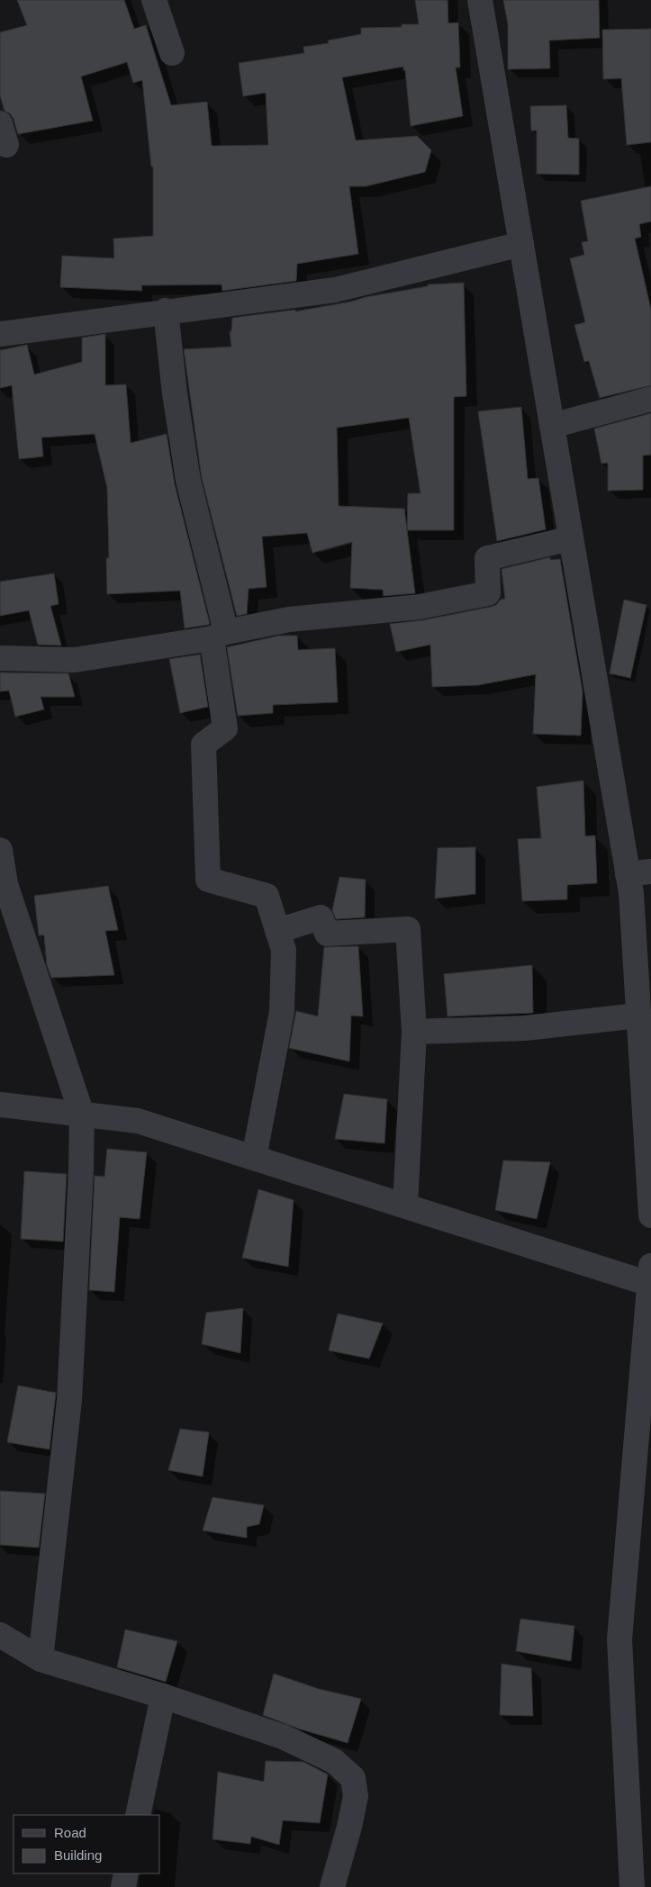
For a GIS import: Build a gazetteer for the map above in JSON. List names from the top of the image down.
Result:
{
  "legend": ["Road", "Building"]
}
